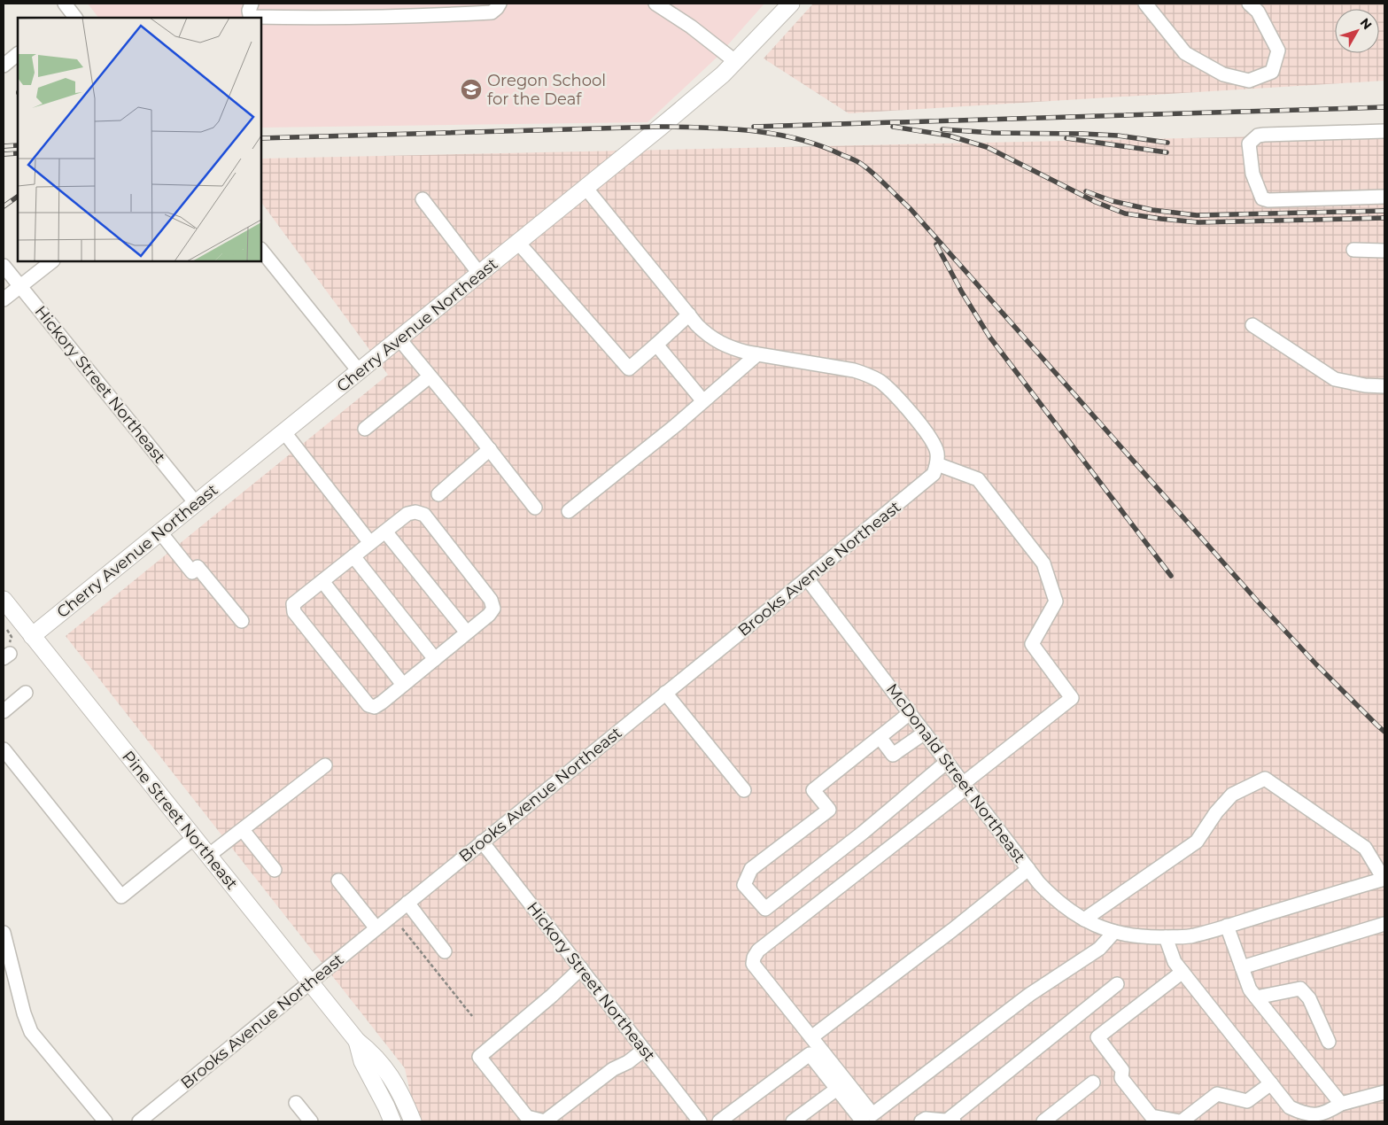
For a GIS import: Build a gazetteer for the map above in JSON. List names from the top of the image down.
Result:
{
  "streets": {
    "main road": ["Cherry Avenue Northeast", "Pine Street Northeast"],
    "street": ["Hickory Street Northeast", "Brooks Avenue Northeast", "McDonald Street Northeast"]
  },
  "crossings": [
    ["Cherry Avenue Northeast", "Hickory Street Northeast"],
    ["Cherry Avenue Northeast", "Pine Street Northeast"],
    ["Hickory Street Northeast", "Brooks Avenue Northeast"],
    ["Brooks Avenue Northeast", "McDonald Street Northeast"],
    ["Brooks Avenue Northeast", "Pine Street Northeast"]
  ],
  "places": {
    "school or university": ["Oregon School for the Deaf"]
  },
  "north": "top right"
}
